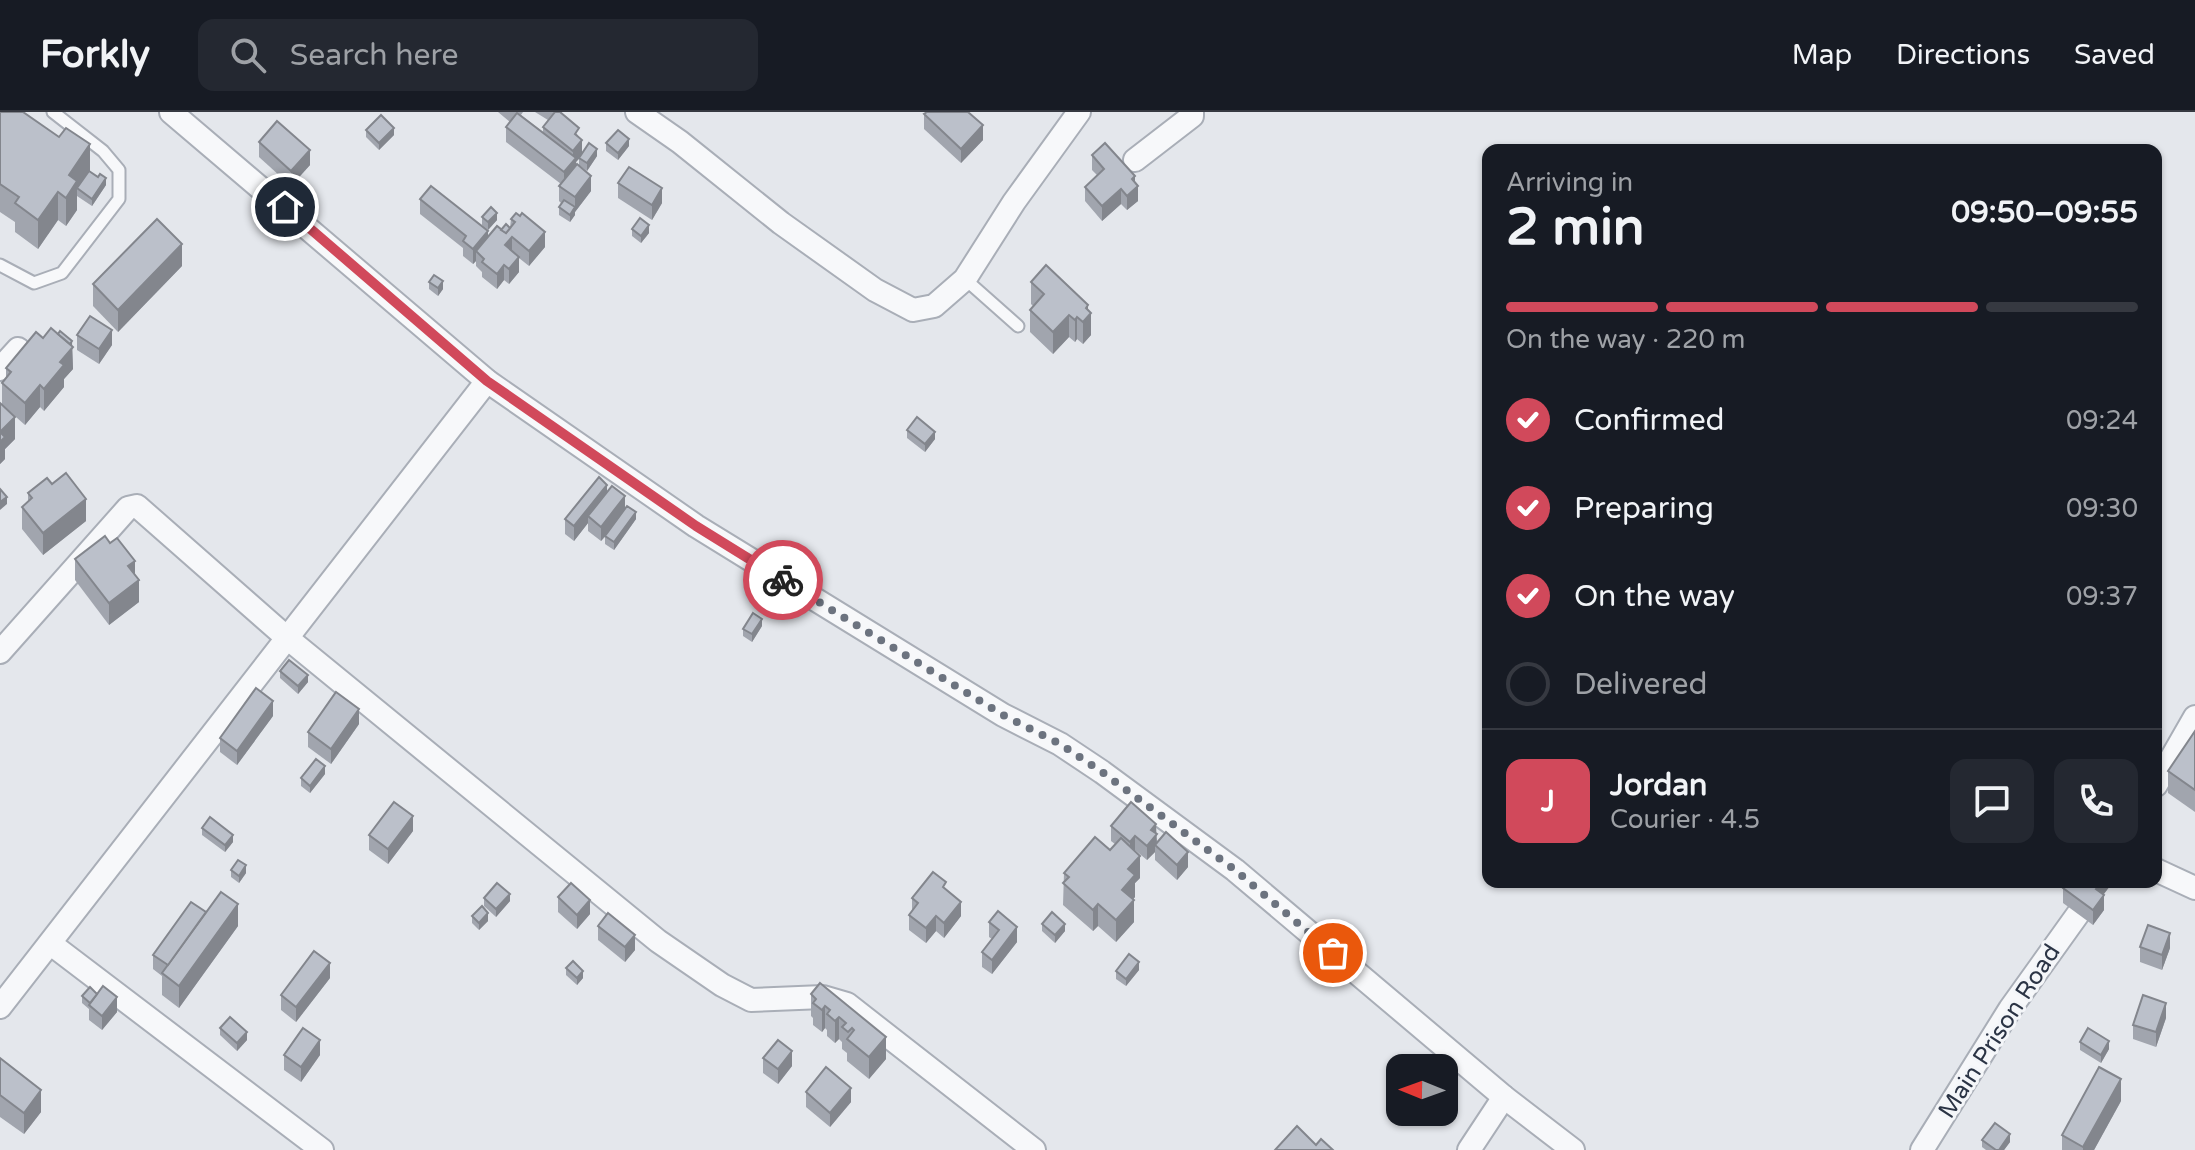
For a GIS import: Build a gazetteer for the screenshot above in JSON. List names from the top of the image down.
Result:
{
  "streets": {
    "street": ["Main Prison Road"]
  },
  "north": "left",
  "page": {
    "header": "Forkly",
    "search": "Search here",
    "nav": ["Map", "Directions", "Saved"],
    "heading": ["2 min", "Arriving in", "09:50–09:55"],
    "panel": ["Jordan", "Courier · 4.5"],
    "bar": "On the way · 220 m",
    "list": [
      ["Confirmed", "09:24"],
      ["Preparing", "09:30"],
      ["On the way", "09:37"],
      "Delivered"
    ],
    "round": "J"
  }
}
